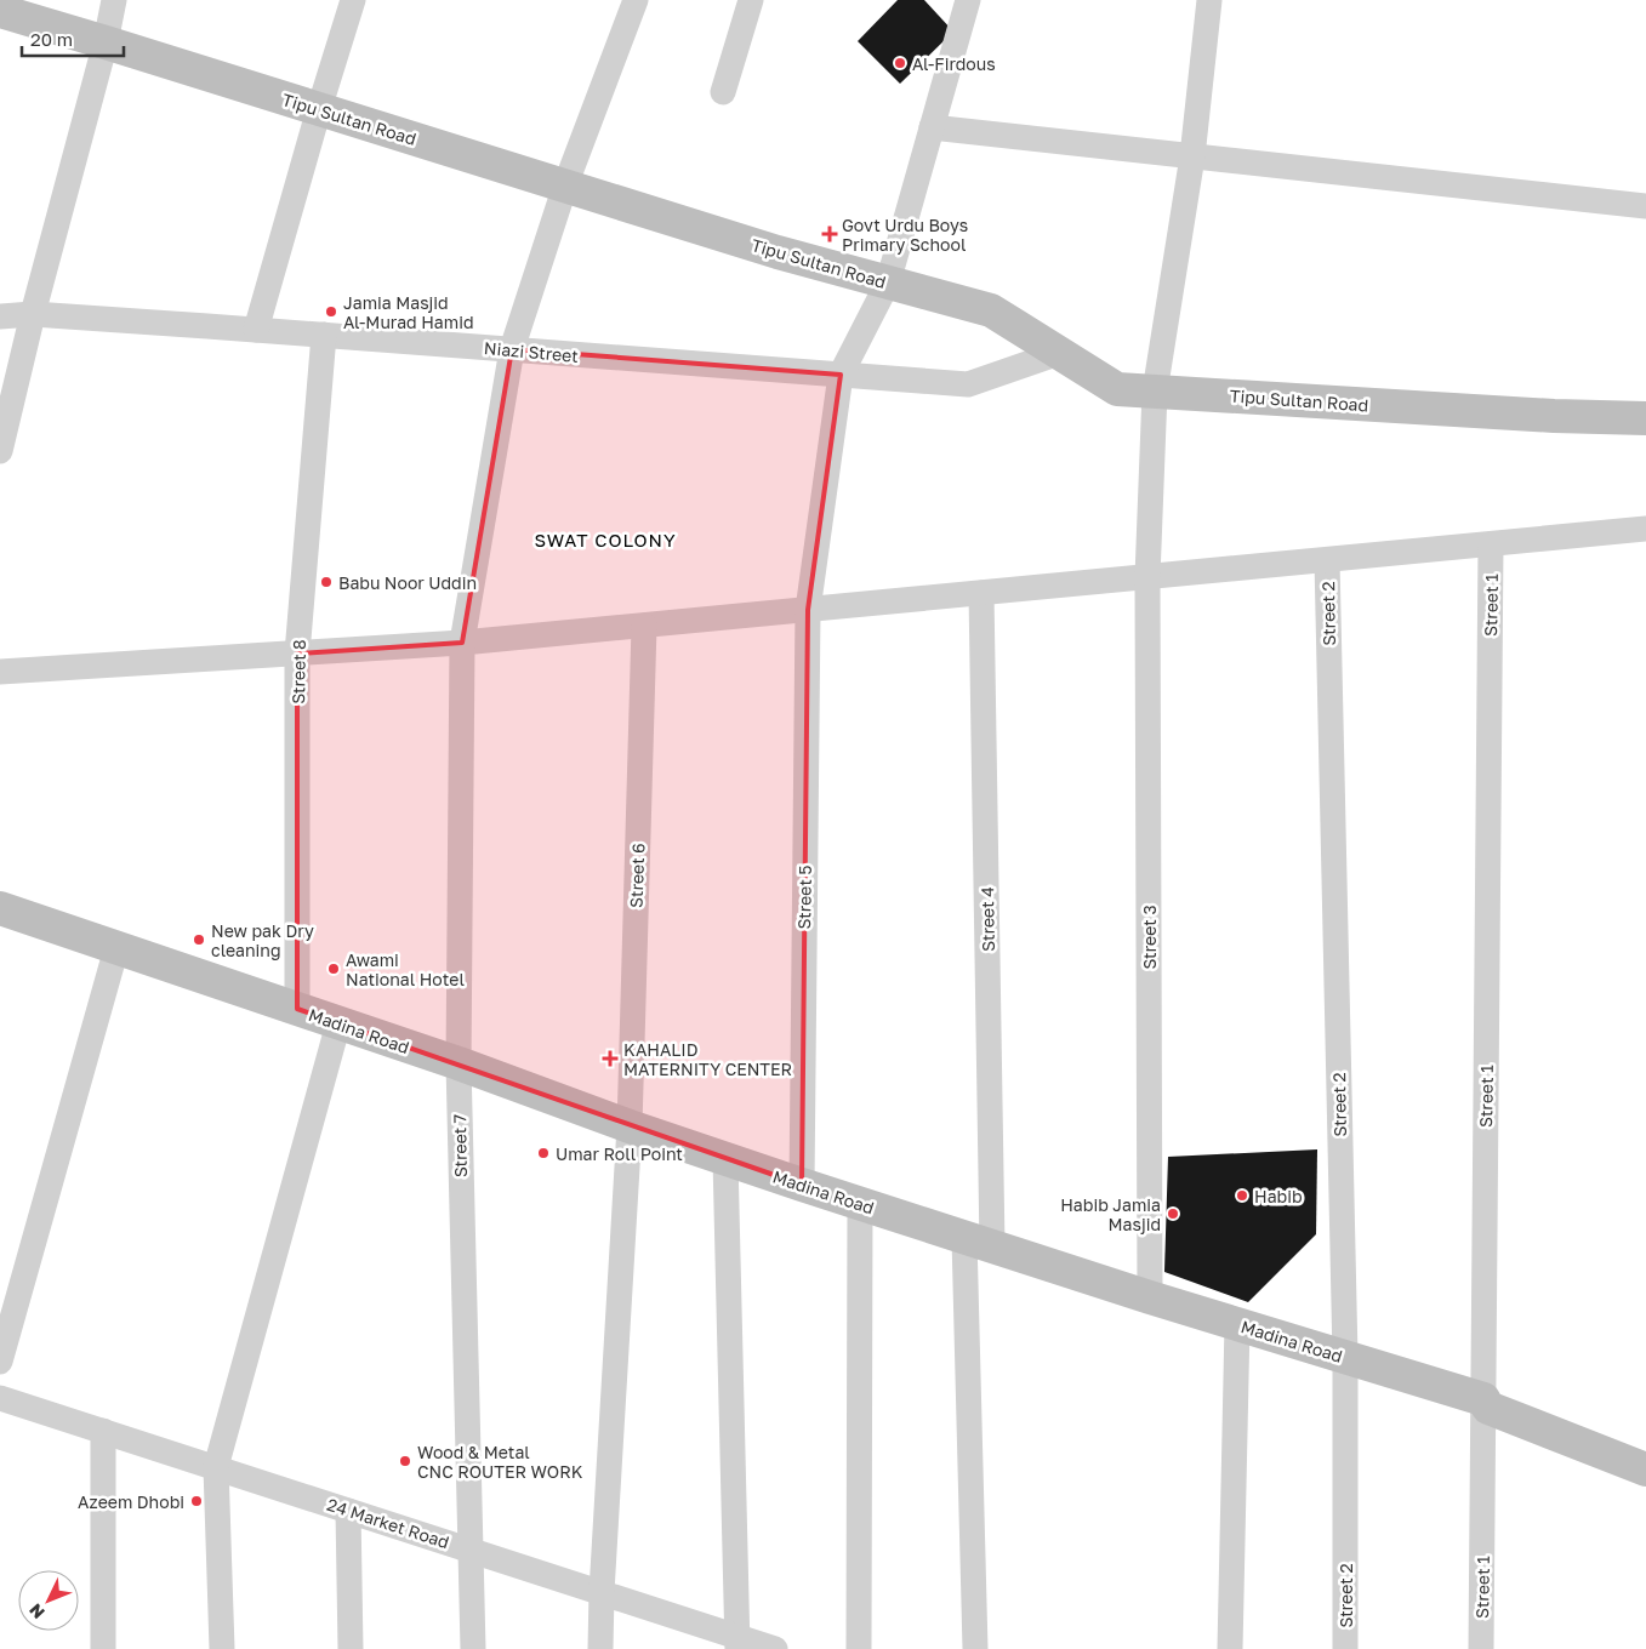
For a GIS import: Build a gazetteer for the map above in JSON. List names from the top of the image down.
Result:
{
  "streets": {
    "street": [
      "Tipu Sultan Road",
      "Niazi Street",
      "Street 1",
      "Street 2",
      "Street 8",
      "Street 6",
      "Street 5",
      "Street 4",
      "Street 3",
      "Madina Road",
      "Street 7",
      "24 Market Road"
    ]
  },
  "crossings": [
    ["Tipu Sultan Road", "Niazi Street"],
    ["Tipu Sultan Road", "Street 5"],
    ["Tipu Sultan Road", "Street 3"],
    ["Tipu Sultan Road", "Street 7"],
    ["Niazi Street", "Street 8"],
    ["Niazi Street", "Street 5"],
    ["Niazi Street", "Street 7"],
    ["Street 1", "Madina Road"],
    ["Street 2", "Madina Road"],
    ["Street 8", "Madina Road"],
    ["Street 6", "Madina Road"],
    ["Street 6", "24 Market Road"],
    ["Street 5", "Madina Road"],
    ["Street 4", "Madina Road"],
    ["Street 3", "Madina Road"],
    ["Madina Road", "Street 7"],
    ["Street 7", "24 Market Road"]
  ],
  "districts": ["SWAT COLONY"],
  "places": {
    "other": [
      "Al-Firdous",
      "Jamia Masjid Al-Murad Hamid",
      "Babu Noor Uddin",
      "New pak Dry cleaning",
      "Awami National Hotel",
      "Umar Roll Point",
      "Habib",
      "Habib Jamia Masjid",
      "Wood & Metal CNC ROUTER WORK",
      "Azeem Dhobi"
    ],
    "health": ["Govt Urdu Boys Primary School", "KAHALID MATERNITY CENTER"]
  },
  "scale_bar": "20 m",
  "north": "bottom left"
}
